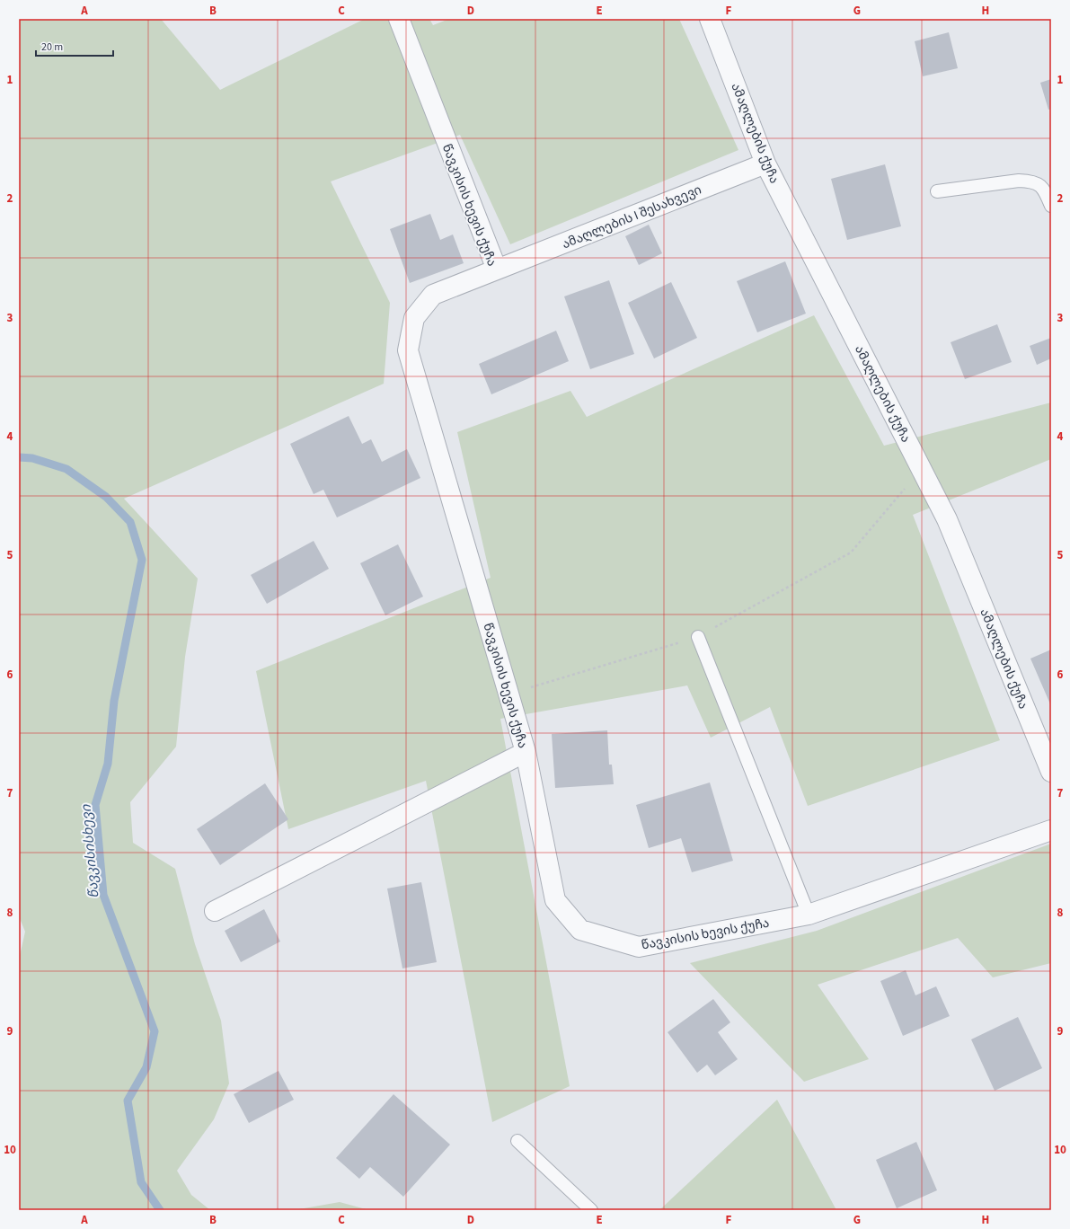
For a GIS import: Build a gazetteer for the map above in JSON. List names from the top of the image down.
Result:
{
  "streets": {
    "street": ["ამაღლების ქუჩა", "წავკისის ხევის ქუჩა", "ამაღლების I შესახვევი"]
  },
  "crossings": [
    ["ამაღლების ქუჩა", "ამაღლების I შესახვევი"],
    ["წავკისის ხევის ქუჩა", "ამაღლების I შესახვევი"]
  ],
  "water": ["წავკისისხევი"],
  "scale_bar": "20 m",
  "grid": {
    "columns": [
      "A",
      "B",
      "C",
      "D",
      "E",
      "F",
      "G",
      "H"
    ],
    "rows": [
      "1",
      "2",
      "3",
      "4",
      "5",
      "6",
      "7",
      "8",
      "9",
      "10"
    ]
  }
}
